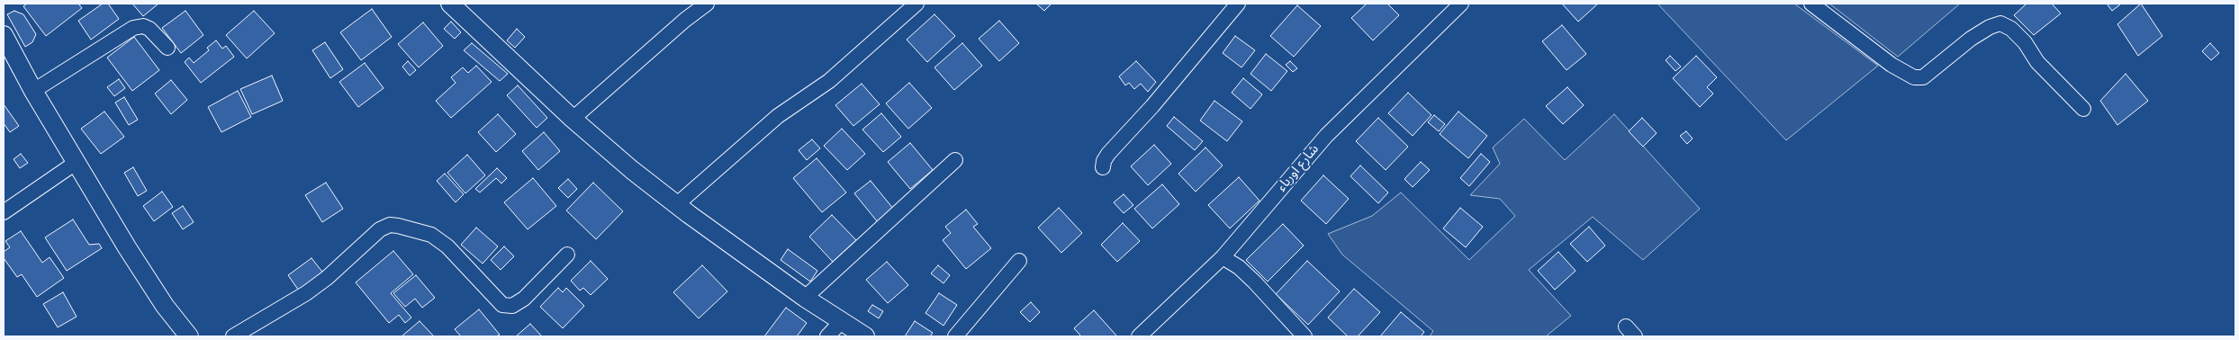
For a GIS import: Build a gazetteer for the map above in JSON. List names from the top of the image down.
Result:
{
  "streets": {
    "street": ["شارع اورباء"]
  }
}
